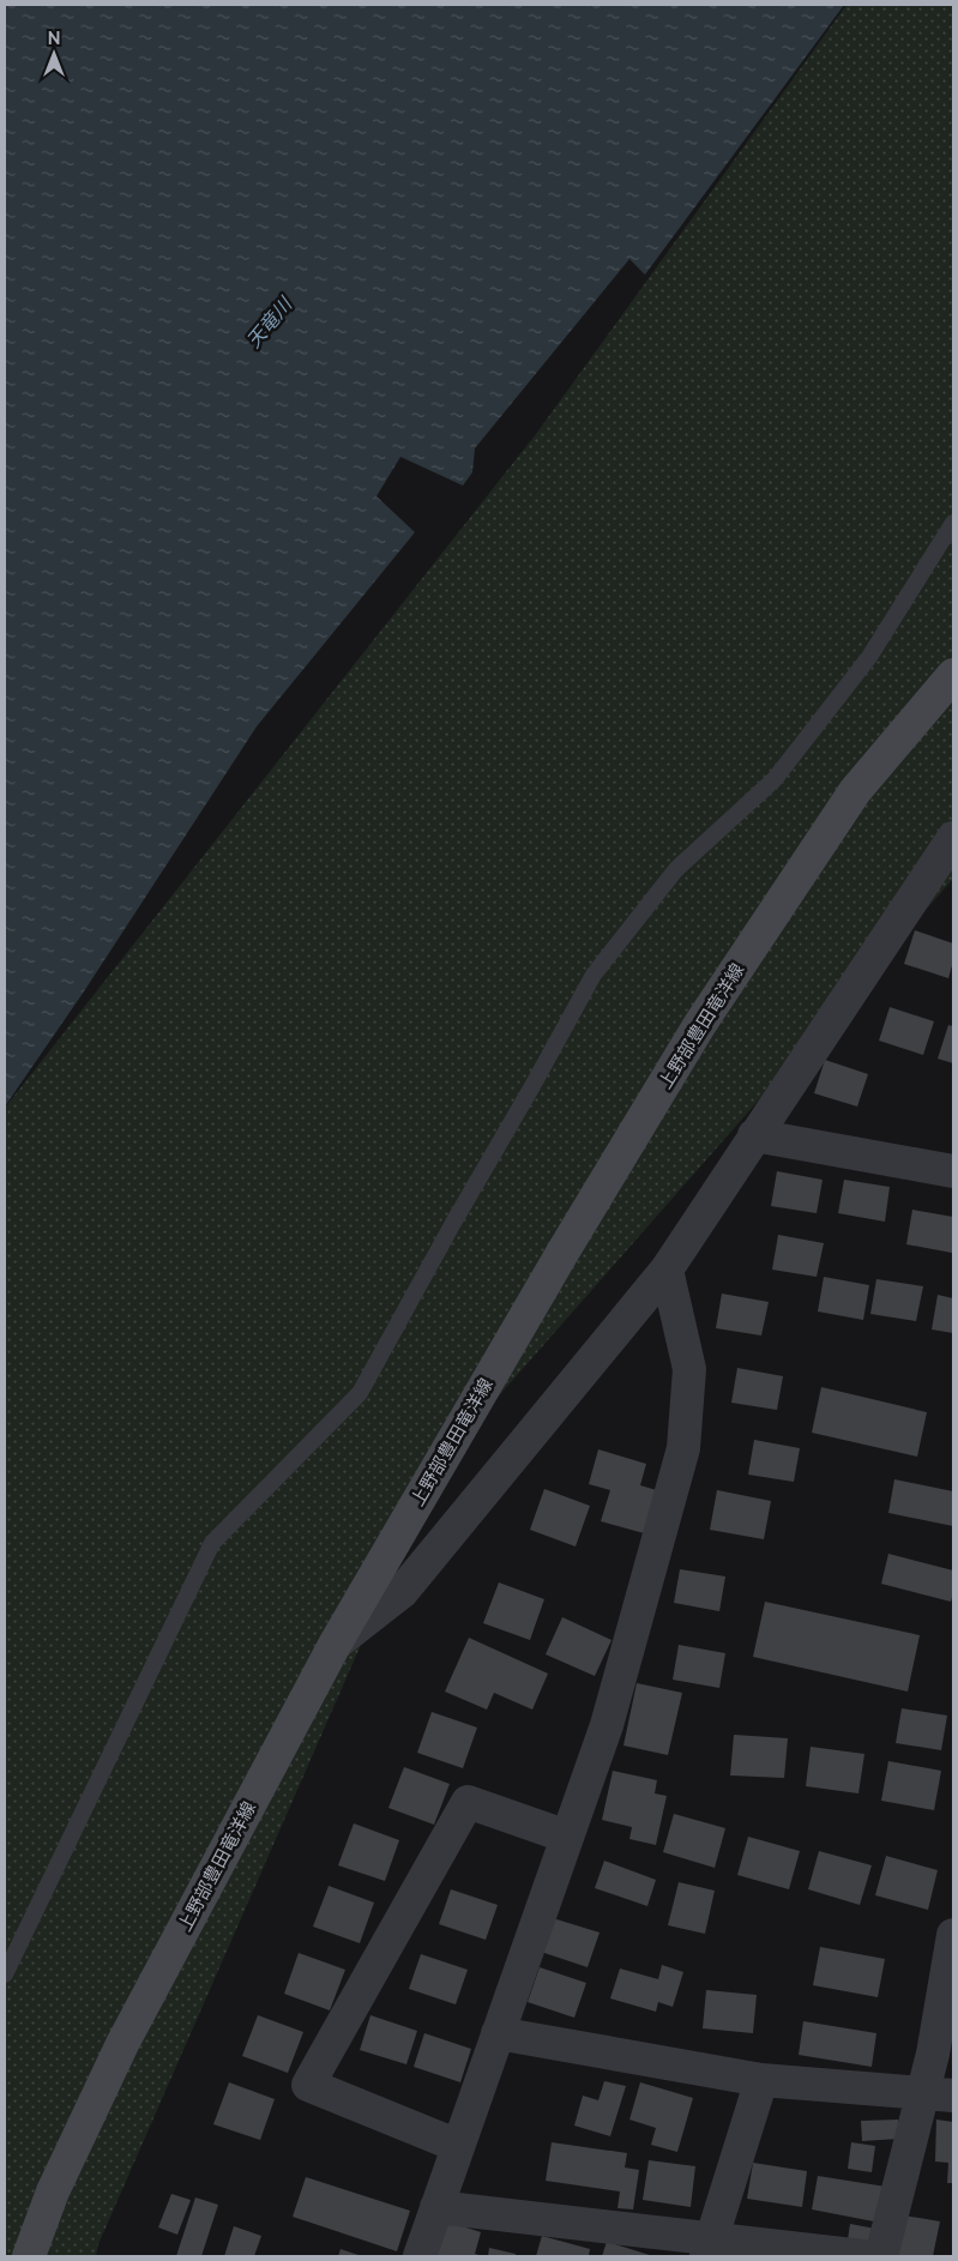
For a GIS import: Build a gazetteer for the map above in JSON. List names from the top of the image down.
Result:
{
  "streets": {
    "main road": ["上野部豊田竜洋線"]
  },
  "water": ["天竜川"],
  "north": "top"
}
